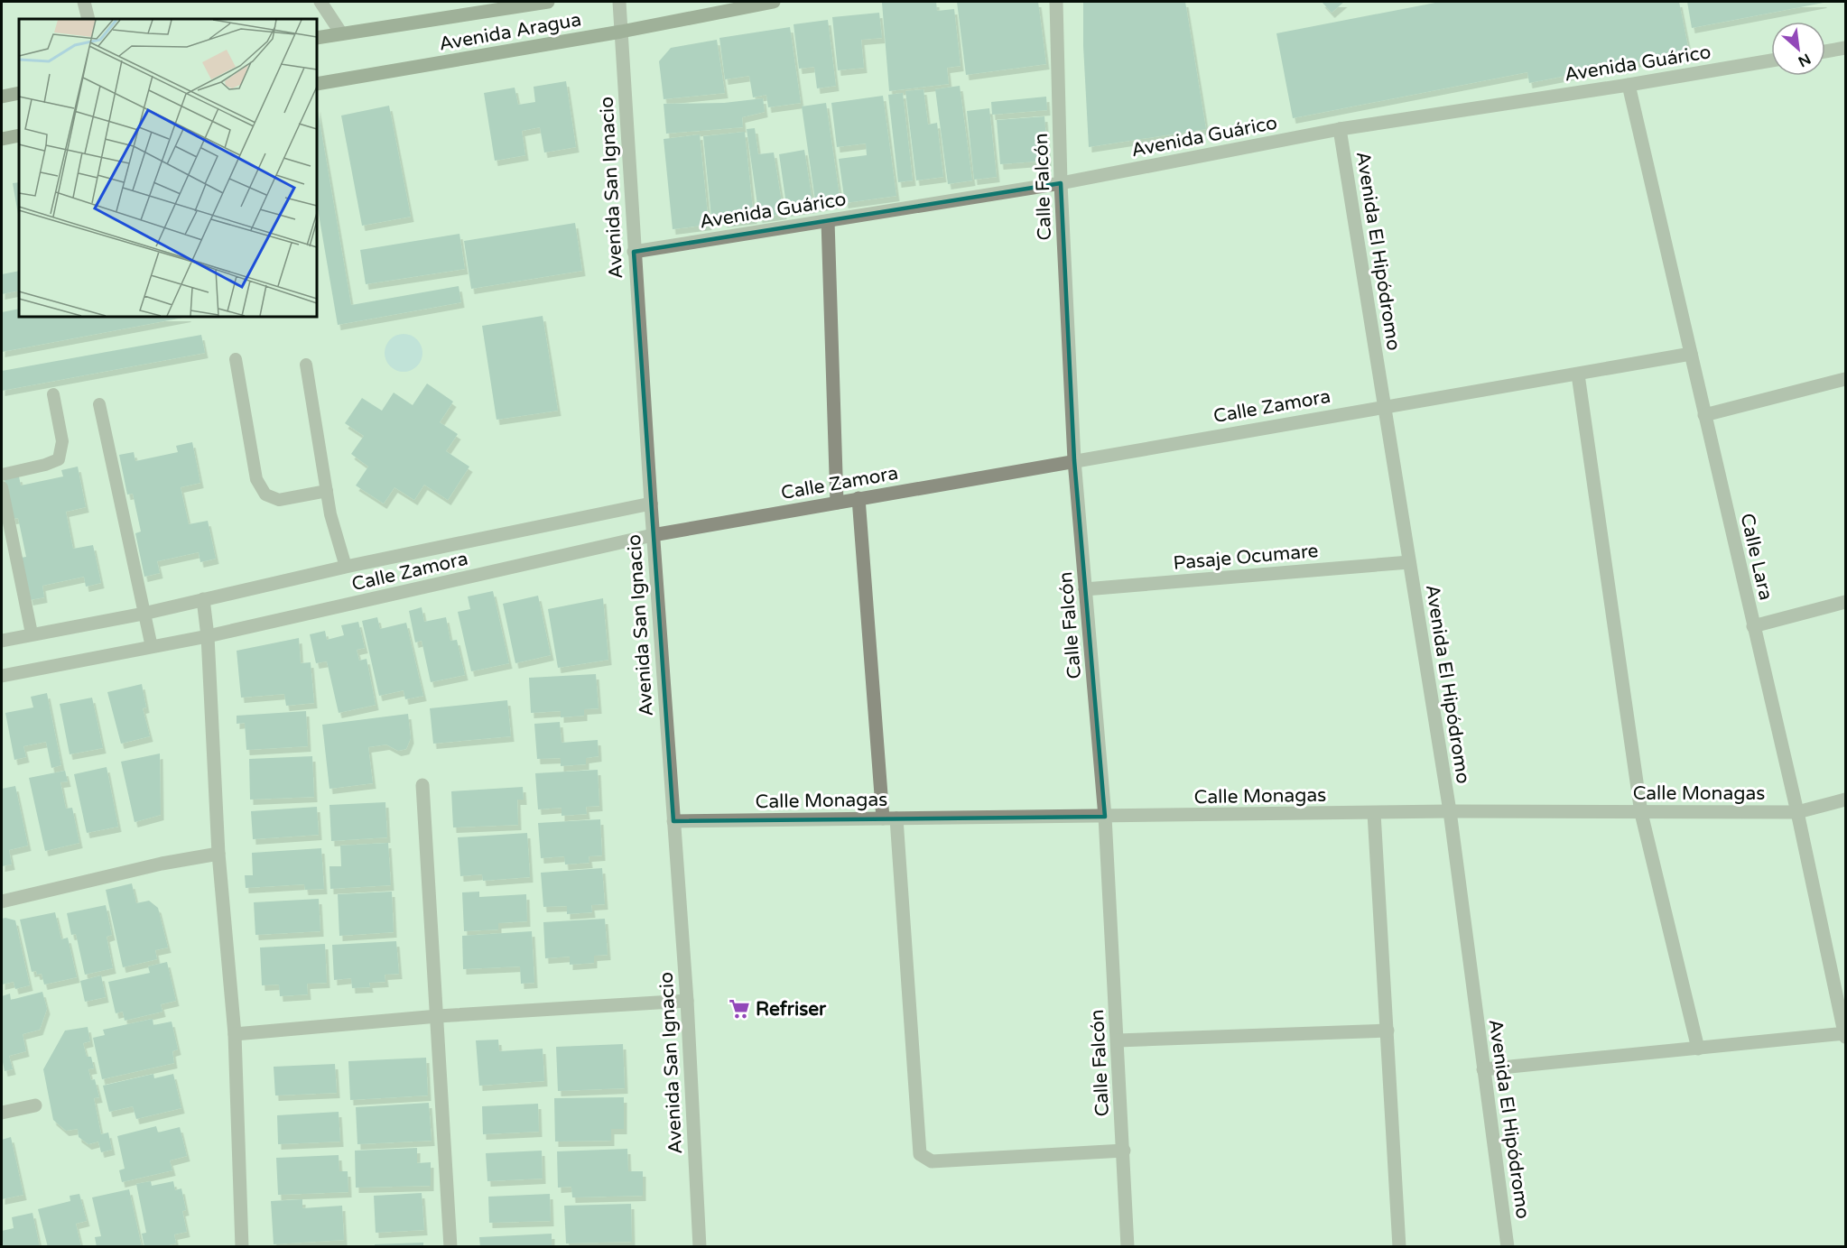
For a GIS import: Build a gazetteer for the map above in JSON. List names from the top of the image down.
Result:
{
  "streets": {
    "street": [
      "Avenida Aragua",
      "Avenida Guárico",
      "Calle Falcón",
      "Avenida San Ignacio",
      "Avenida El Hipódromo",
      "Calle Zamora",
      "Pasaje Ocumare",
      "Calle Lara",
      "Calle Monagas"
    ]
  },
  "crossings": [
    ["Avenida Aragua", "Avenida San Ignacio"],
    ["Avenida Guárico", "Calle Falcón"],
    ["Avenida Guárico", "Avenida San Ignacio"],
    ["Avenida Guárico", "Avenida El Hipódromo"],
    ["Avenida Guárico", "Calle Lara"],
    ["Calle Falcón", "Calle Zamora"],
    ["Calle Falcón", "Pasaje Ocumare"],
    ["Calle Falcón", "Calle Monagas"],
    ["Avenida San Ignacio", "Calle Zamora"],
    ["Avenida San Ignacio", "Calle Monagas"],
    ["Avenida El Hipódromo", "Calle Zamora"],
    ["Avenida El Hipódromo", "Pasaje Ocumare"],
    ["Avenida El Hipódromo", "Calle Monagas"],
    ["Calle Zamora", "Calle Lara"],
    ["Calle Lara", "Calle Monagas"]
  ],
  "places": {
    "supermarket": ["Refriser"]
  },
  "north": "bottom right"
}
